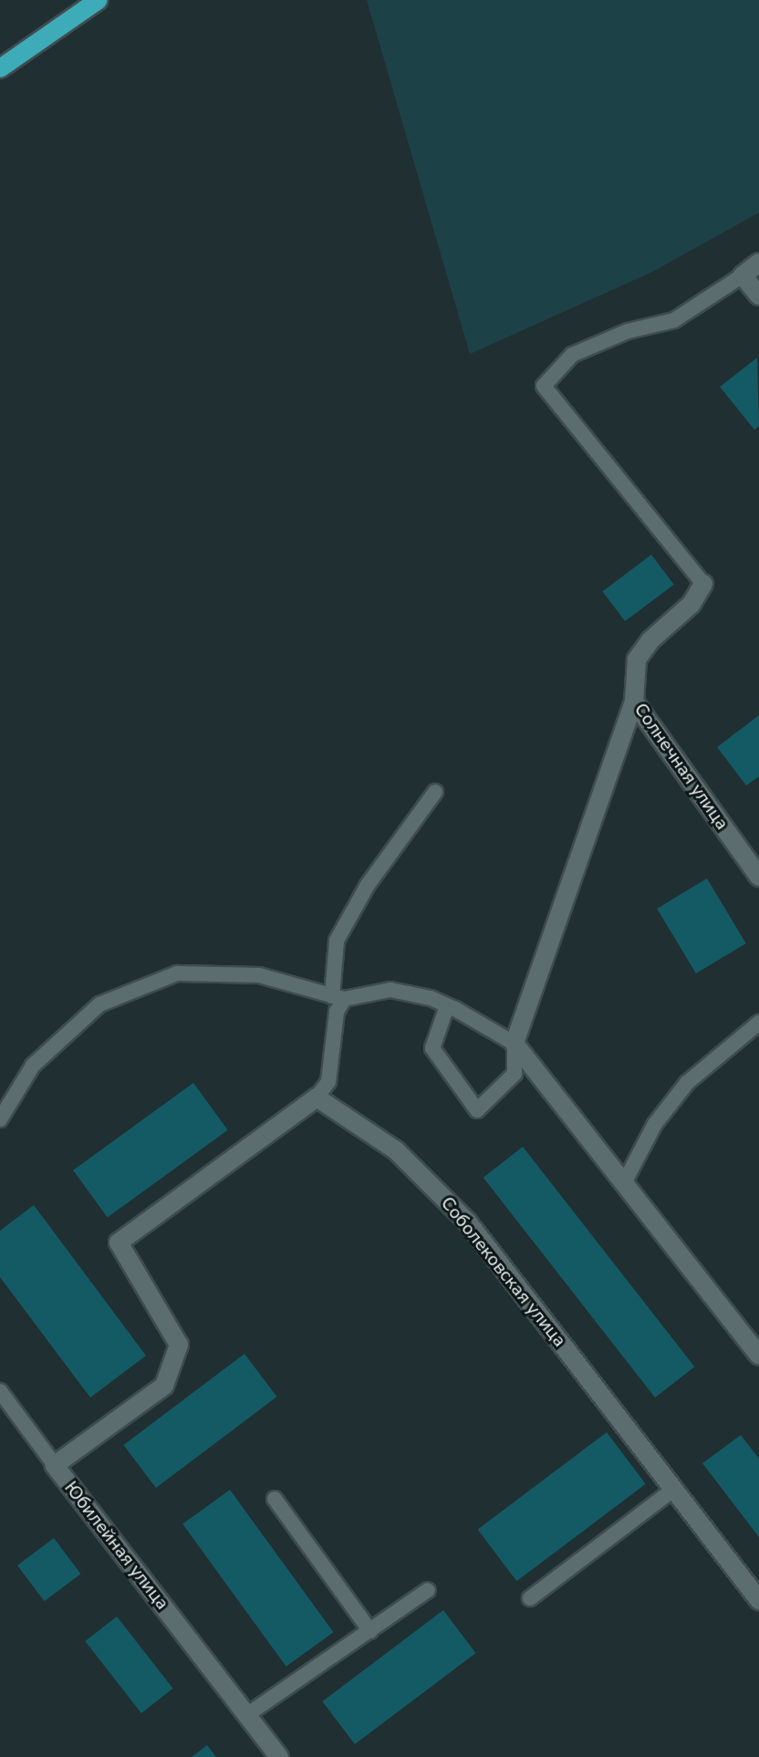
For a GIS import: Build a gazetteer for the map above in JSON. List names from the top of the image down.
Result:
{
  "streets": {
    "street": ["Солнечная улица", "Соболековская улица", "Юбилейная улица"]
  },
  "crossings": [
    ["Соболековская улица", "Юбилейная улица"]
  ]
}
